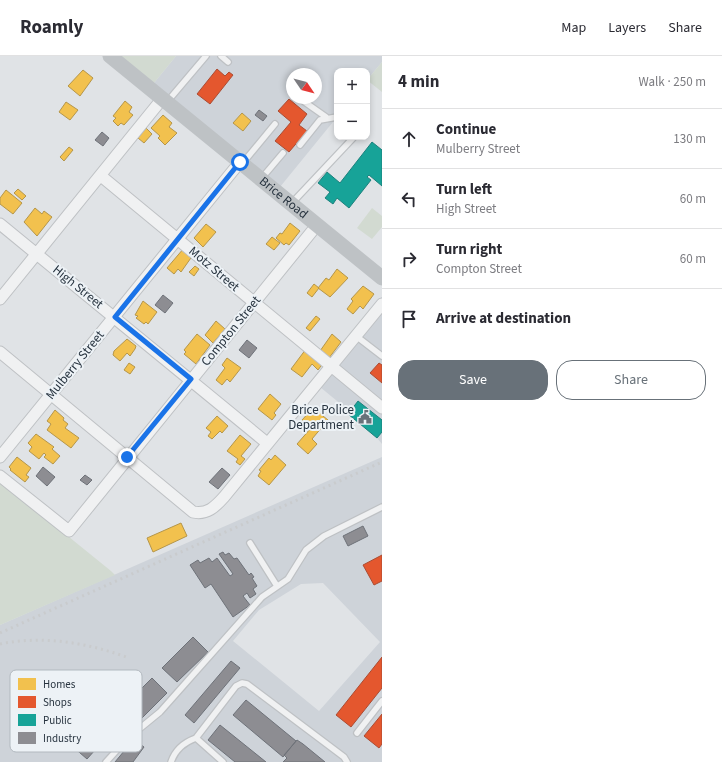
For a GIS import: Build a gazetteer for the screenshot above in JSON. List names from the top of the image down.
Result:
{
  "streets": {
    "main road": ["Brice Road"],
    "street": [
      "Motz Street",
      "High Street",
      "Compton Street",
      "Mulberry Street"
    ]
  },
  "crossings": [
    ["Brice Road", "Compton Street"],
    ["Brice Road", "Mulberry Street"],
    ["Motz Street", "Compton Street"],
    ["Motz Street", "Mulberry Street"],
    ["High Street", "Compton Street"],
    ["High Street", "Mulberry Street"]
  ],
  "places": {
    "public building": ["Brice Police Department"]
  },
  "legend": [
    "Homes",
    "Shops",
    "Public",
    "Industry"
  ],
  "north": "bottom right",
  "page": {
    "header": "Roamly",
    "nav": ["Map", "Layers", "Share"],
    "heading": ["4 min", "Walk · 250 m"],
    "map_buttons": ["+", "−"],
    "list": [
      ["Continue", "Mulberry Street", "130 m"],
      ["Turn left", "High Street", "60 m"],
      ["Turn right", "Compton Street", "60 m"],
      "Arrive at destination"
    ],
    "buttons": ["Save", "Share"]
  }
}
